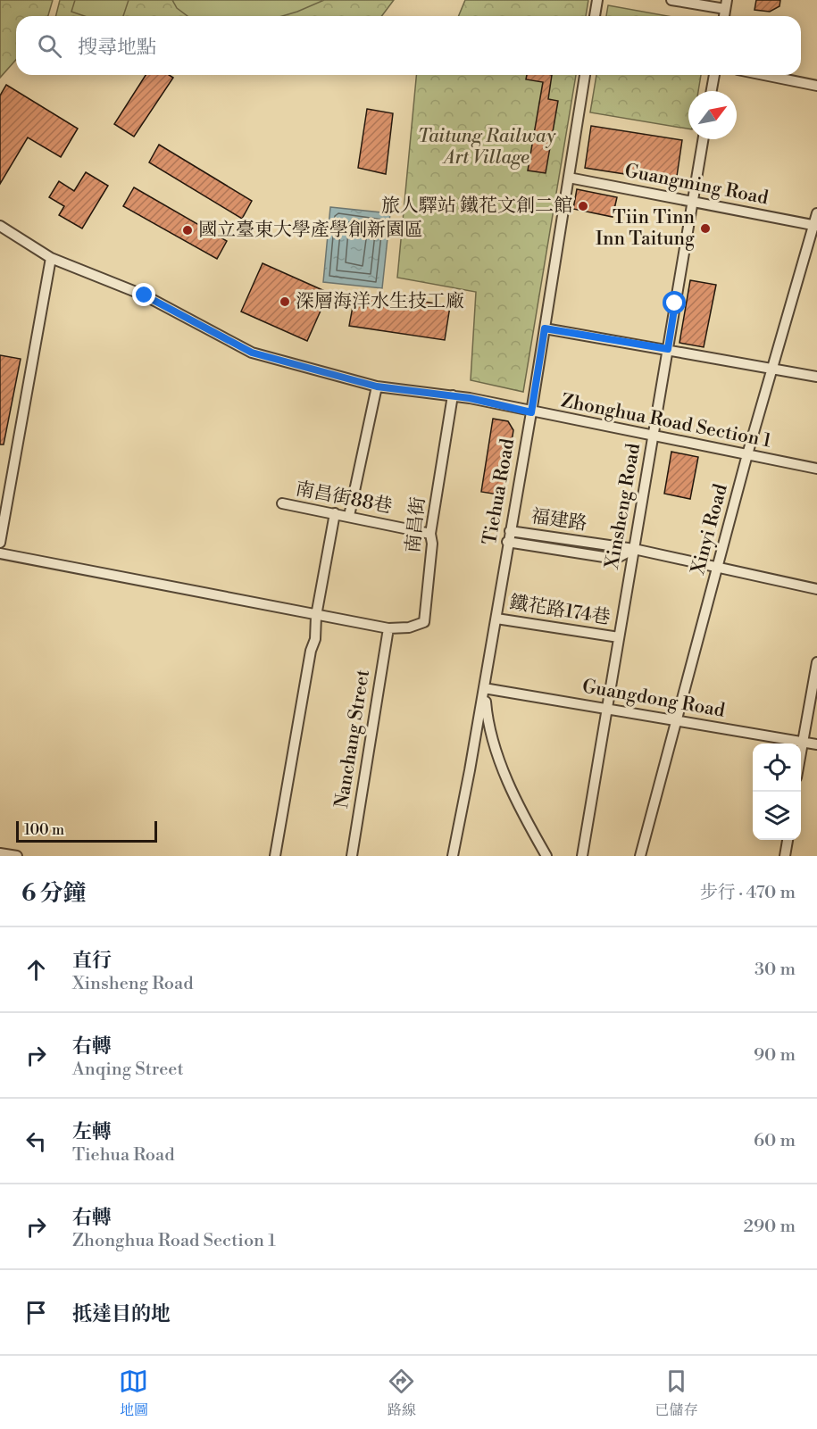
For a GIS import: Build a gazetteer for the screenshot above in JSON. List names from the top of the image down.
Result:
{
  "streets": {
    "street": [
      "Guangming Road",
      "Zhonghua Road Section 1",
      "Tiehua Road",
      "南昌街88巷",
      "Xinsheng Road",
      "福建路",
      "南昌街",
      "Xinyi Road",
      "鐵花路174巷",
      "Guangdong Road",
      "Nanchang Street"
    ]
  },
  "crossings": [
    ["Guangming Road", "Tiehua Road"],
    ["Guangming Road", "Xinsheng Road"],
    ["Guangming Road", "Xinyi Road"],
    ["Zhonghua Road Section 1", "Tiehua Road"],
    ["Zhonghua Road Section 1", "Xinsheng Road"],
    ["Zhonghua Road Section 1", "南昌街"],
    ["Zhonghua Road Section 1", "Xinyi Road"],
    ["Tiehua Road", "福建路"],
    ["Tiehua Road", "鐵花路174巷"],
    ["Tiehua Road", "Guangdong Road"],
    ["南昌街88巷", "南昌街"],
    ["Xinsheng Road", "福建路"],
    ["Xinsheng Road", "鐵花路174巷"],
    ["Xinsheng Road", "Guangdong Road"],
    ["南昌街", "Nanchang Street"],
    ["Xinyi Road", "Guangdong Road"]
  ],
  "parks": ["Taitung Railway Art Village"],
  "places": [
    "旅人驛站 鐵花文創二館",
    "Tiin Tinn Inn Taitung",
    "國立臺東大學產學創新園區",
    "深層海洋水生技工廠"
  ],
  "scale_bar": "100 m",
  "north": "top right",
  "page": {
    "search": "搜尋地點",
    "scale": "100 m",
    "heading": ["6 分鐘", "步行 · 470 m"],
    "list": [
      ["直行", "Xinsheng Road", "30 m"],
      ["右轉", "Anqing Street", "90 m"],
      ["左轉", "Tiehua Road", "60 m"],
      ["右轉", "Zhonghua Road Section 1", "290 m"],
      "抵達目的地"
    ],
    "nav": ["地圖", "路線", "已儲存"]
  }
}
